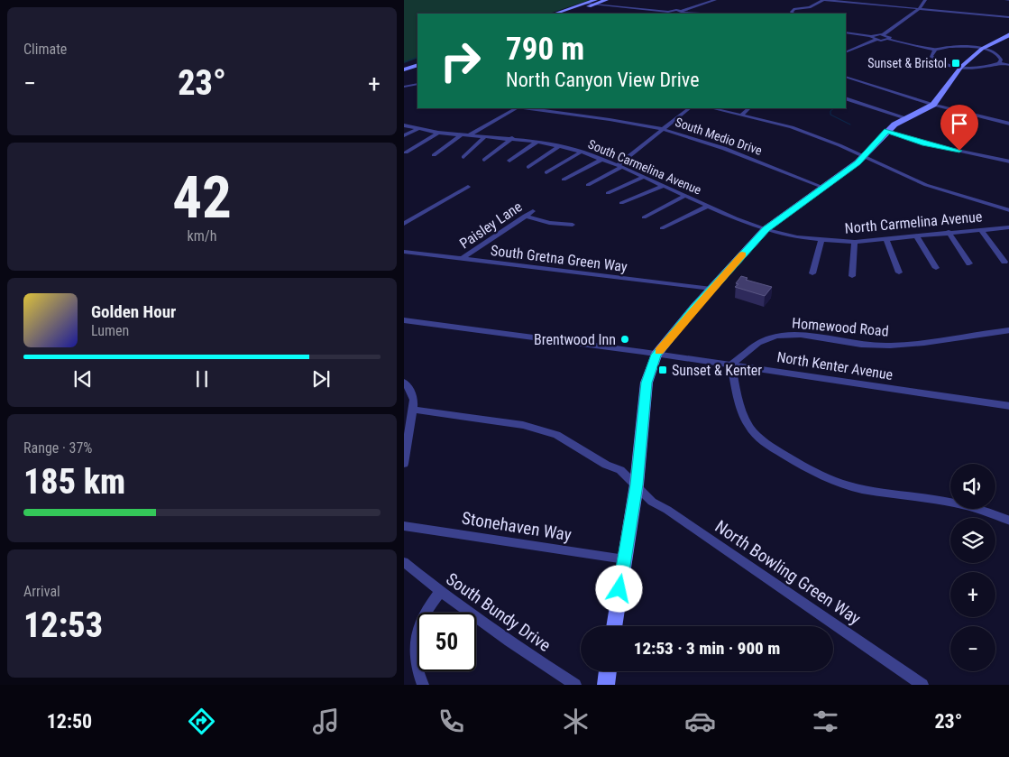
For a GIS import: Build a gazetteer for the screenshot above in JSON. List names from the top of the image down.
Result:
{
  "streets": {
    "street": [
      "South Medio Drive",
      "South Carmelina Avenue",
      "North Carmelina Avenue",
      "Paisley Lane",
      "South Gretna Green Way",
      "Homewood Road",
      "North Kenter Avenue",
      "Stonehaven Way",
      "North Bowling Green Way",
      "South Bundy Drive"
    ]
  },
  "crossings": [
    ["South Carmelina Avenue", "North Carmelina Avenue"],
    ["Paisley Lane", "South Gretna Green Way"],
    ["Homewood Road", "North Kenter Avenue"]
  ],
  "places": {
    "transit": ["Sunset & Bristol", "Sunset & Kenter"],
    "other": ["Brentwood Inn"]
  },
  "page": {
    "tile": [
      "Climate",
      ["42", "km/h"],
      ["Range · 37%", "185 km"],
      ["Arrival", "12:53"]
    ],
    "turn": ["790 m", "North Canyon View Drive"],
    "heat": ["−", "23°", "+"],
    "song": ["Golden Hour", "Lumen"],
    "map_buttons": ["+", "−"],
    "limit": "50",
    "trip": "12:53 · 3 min · 900 m",
    "tabs": ["12:50", "23°"]
  }
}
